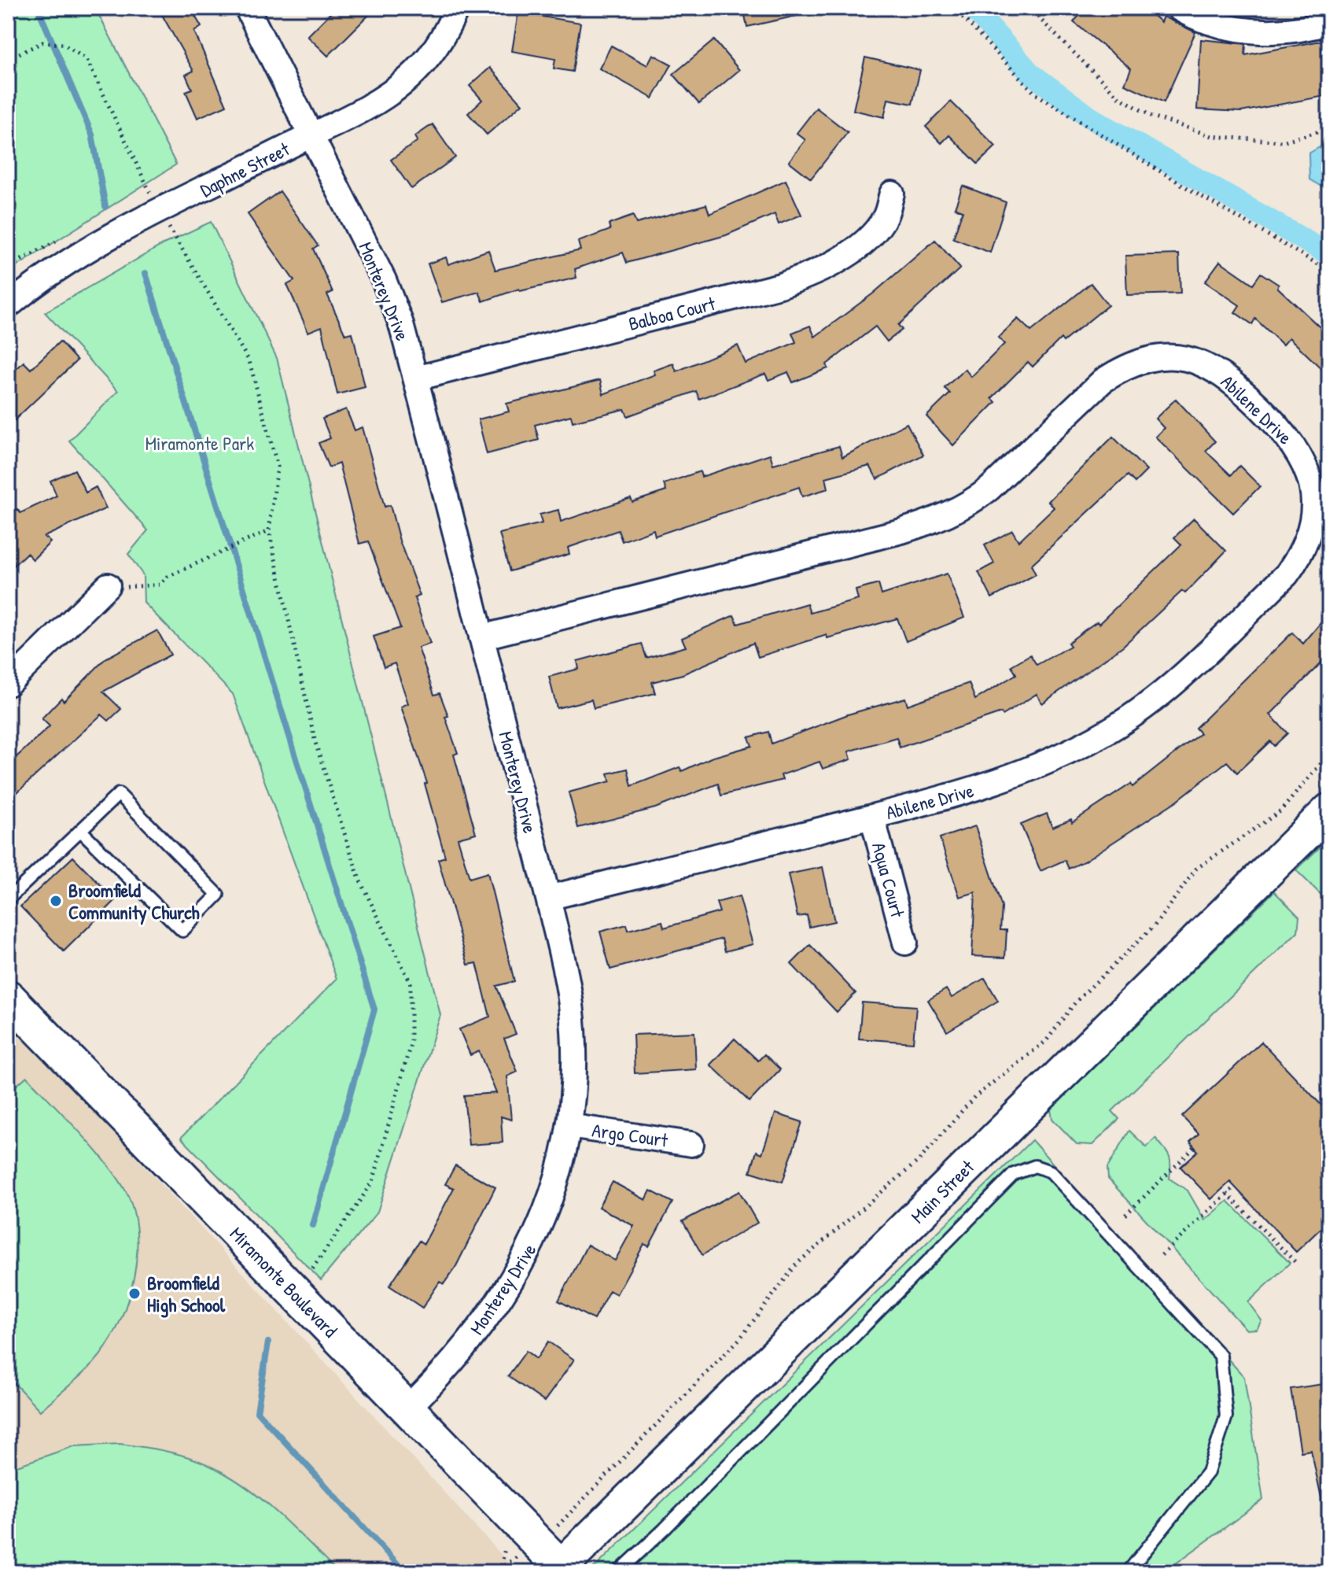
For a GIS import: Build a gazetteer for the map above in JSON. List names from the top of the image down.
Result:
{
  "streets": {
    "main road": ["Main Street", "Miramonte Boulevard"],
    "street": [
      "Daphne Street",
      "Monterey Drive",
      "Balboa Court",
      "Abilene Drive",
      "Aqua Court",
      "Argo Court"
    ]
  },
  "crossings": [
    ["Daphne Street", "Monterey Drive"],
    ["Monterey Drive", "Balboa Court"],
    ["Monterey Drive", "Abilene Drive"],
    ["Monterey Drive", "Argo Court"],
    ["Monterey Drive", "Miramonte Boulevard"],
    ["Abilene Drive", "Aqua Court"],
    ["Main Street", "Miramonte Boulevard"]
  ],
  "parks": ["Miramonte Park"],
  "places": ["Broomfield Community Church", "Broomfield High School"]
}
